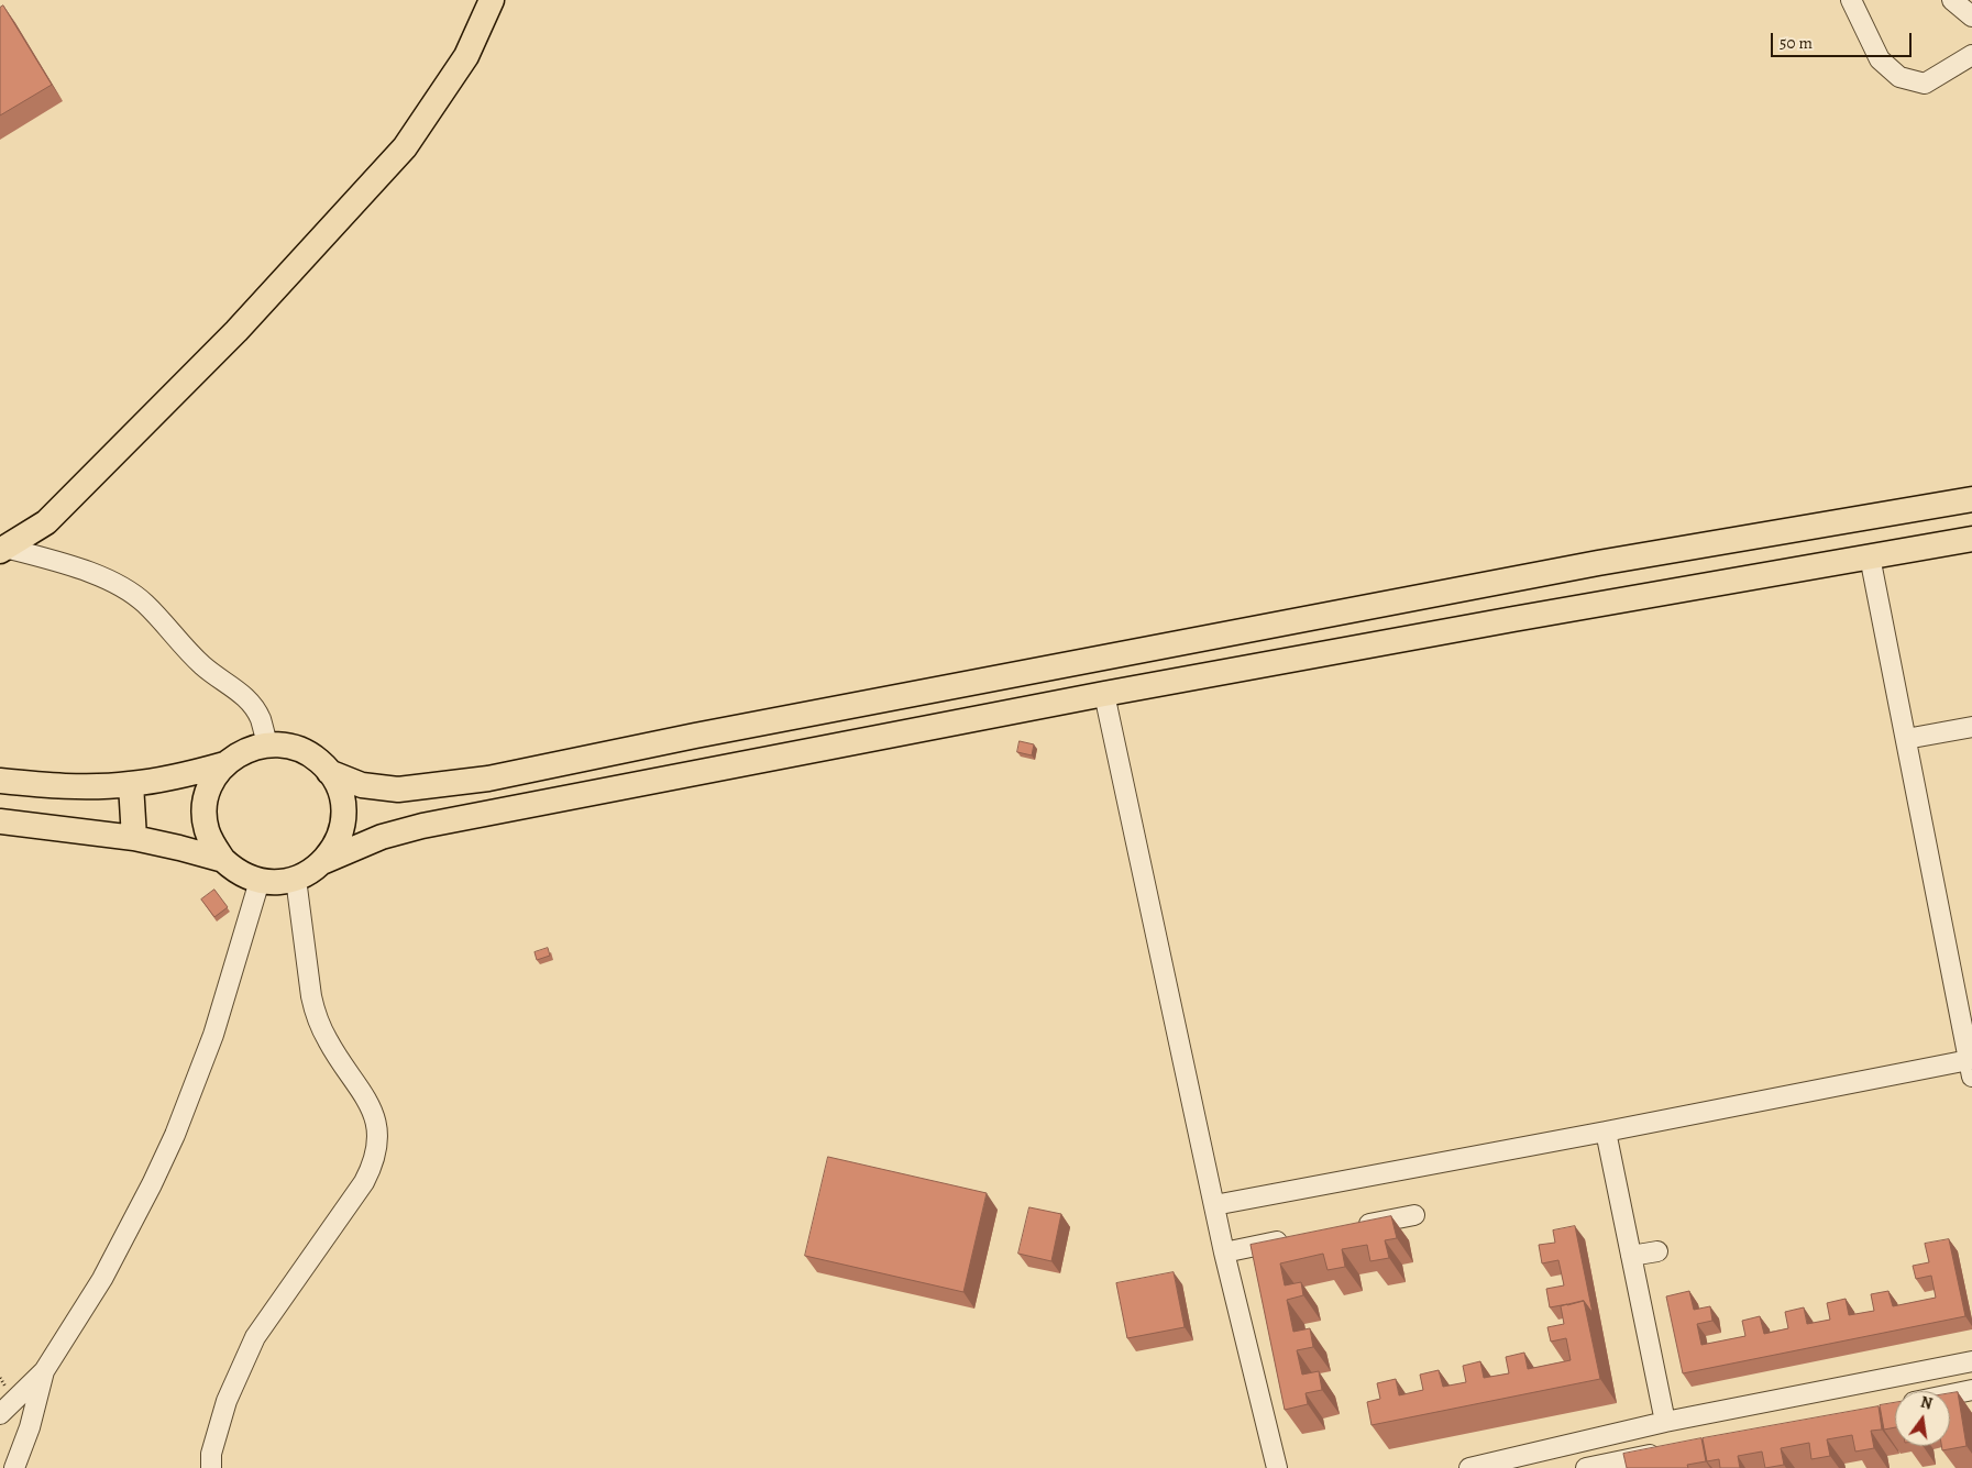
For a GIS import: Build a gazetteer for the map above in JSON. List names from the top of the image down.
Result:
{
  "scale_bar": "50 m",
  "north": "top"
}
